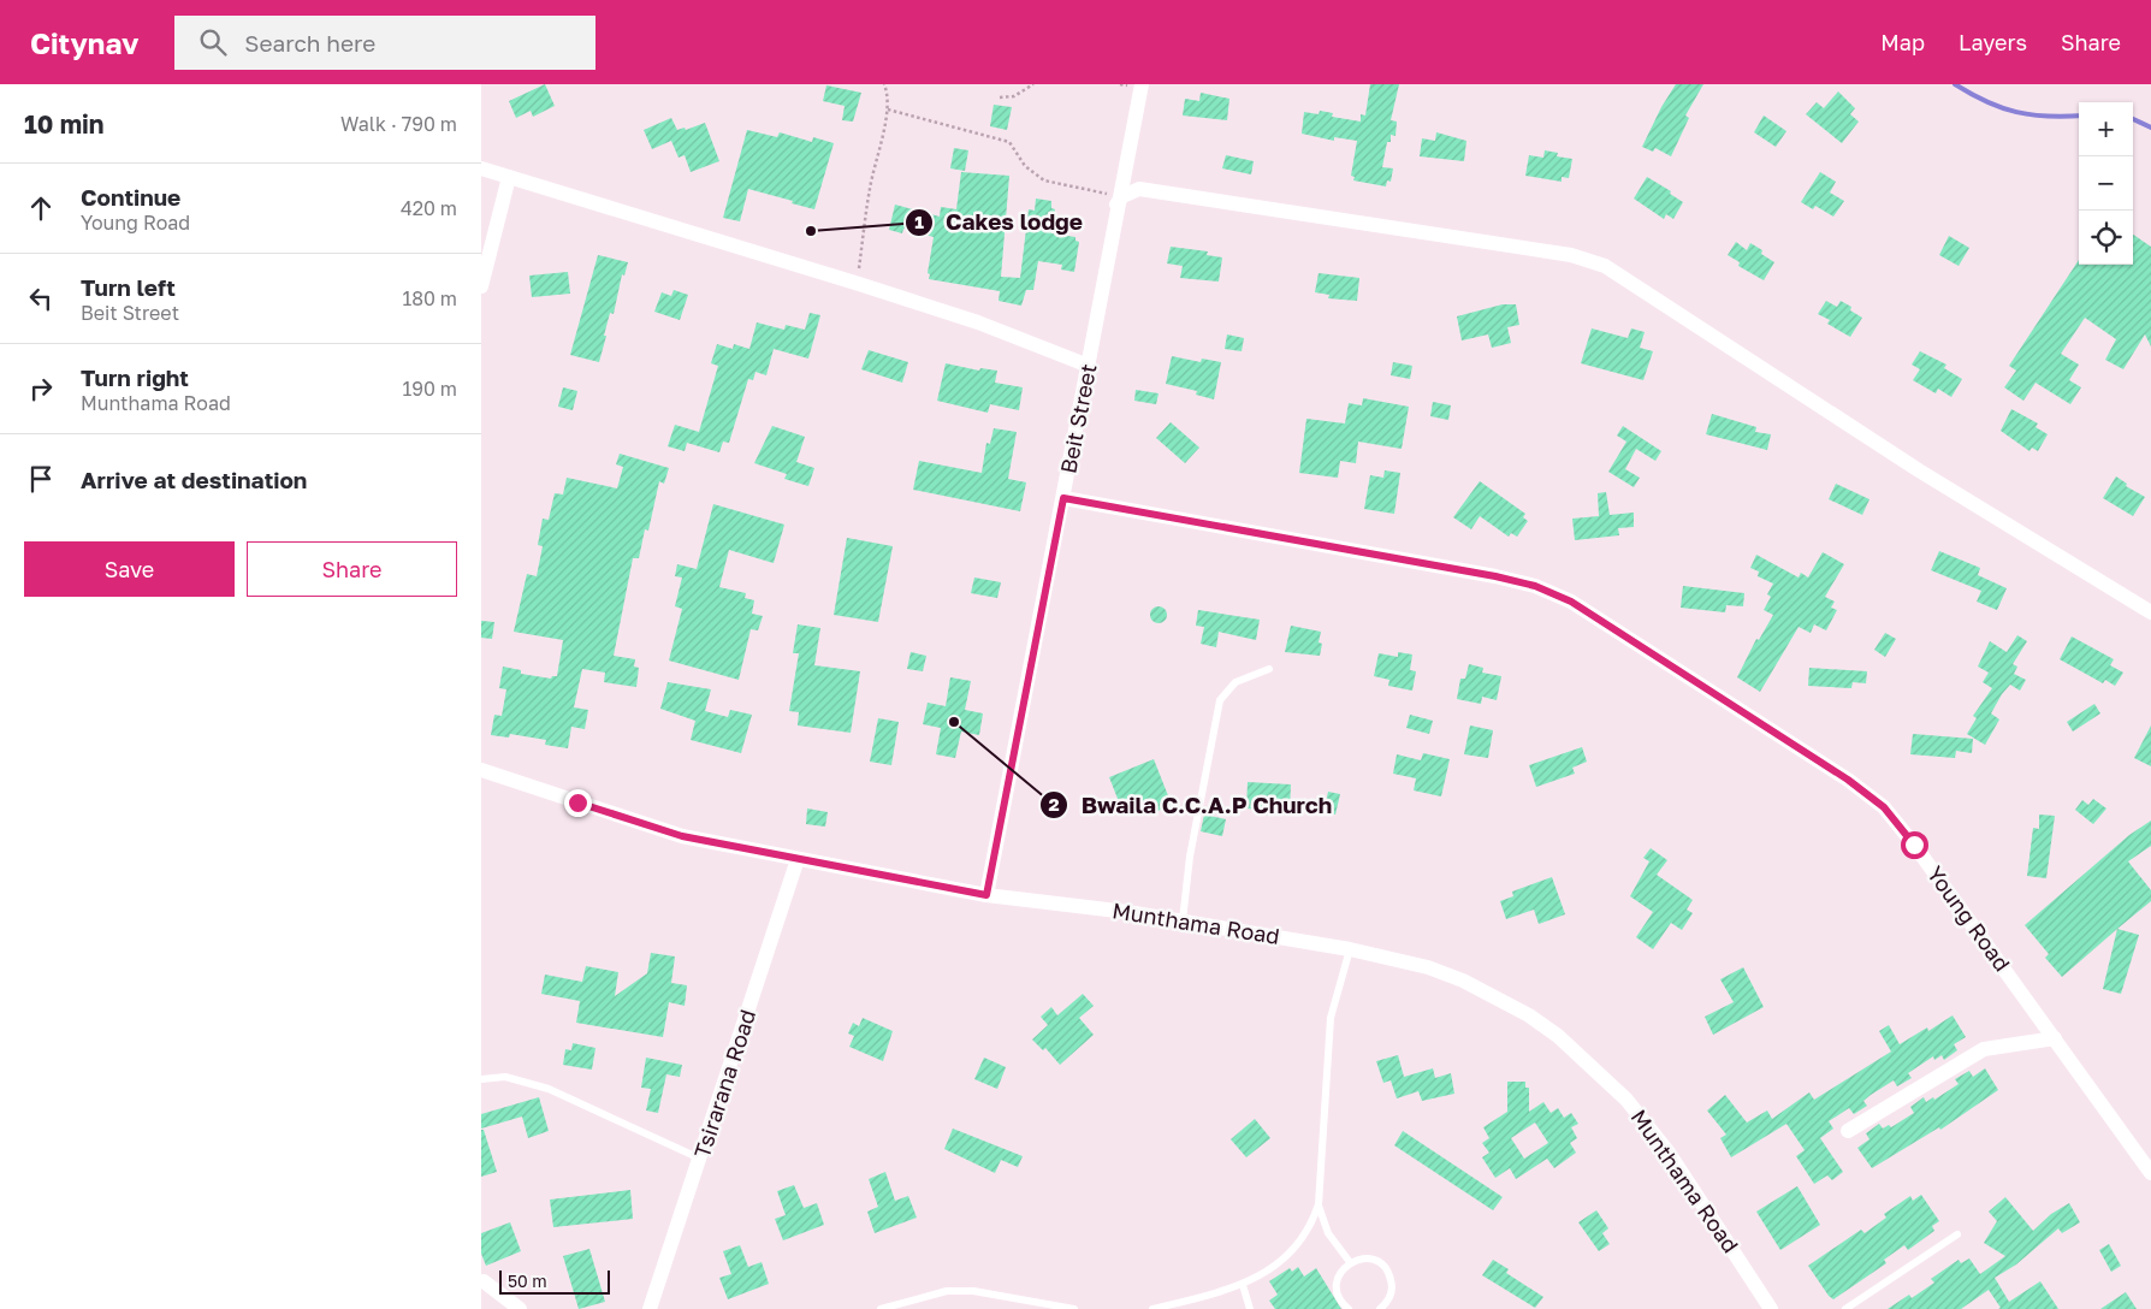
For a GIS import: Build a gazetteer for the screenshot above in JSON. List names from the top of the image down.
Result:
{
  "streets": {
    "street": [
      "Beit Street",
      "Young Road",
      "Munthama Road",
      "Tsirarana Road"
    ]
  },
  "crossings": [
    ["Beit Street", "Young Road"],
    ["Beit Street", "Munthama Road"],
    ["Munthama Road", "Tsirarana Road"]
  ],
  "places": ["Cakes lodge", "Bwaila C.C.A.P Church"],
  "scale_bar": "50 m",
  "page": {
    "header": "Citynav",
    "search": "Search here",
    "nav": ["Map", "Layers", "Share"],
    "heading": ["10 min", "Walk · 790 m"],
    "map_buttons": ["+", "−"],
    "list": [
      ["Continue", "Young Road", "420 m"],
      ["Turn left", "Beit Street", "180 m"],
      ["Turn right", "Munthama Road", "190 m"],
      "Arrive at destination"
    ],
    "buttons": ["Save", "Share"],
    "scale": "50 m"
  }
}
